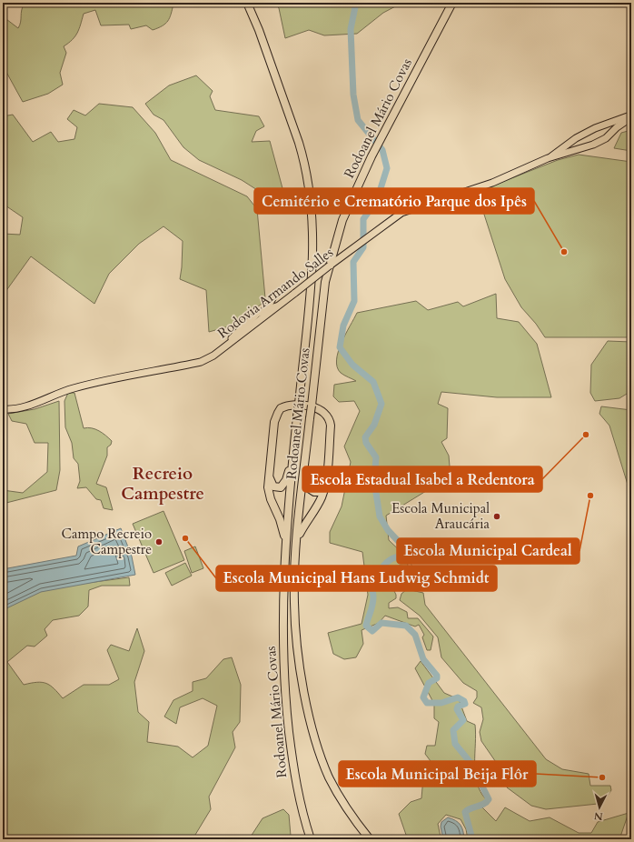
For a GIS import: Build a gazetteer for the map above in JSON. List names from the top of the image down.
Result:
{
  "streets": {
    "highway": ["Rodoanel Mário Covas"],
    "main road": ["Rodovia Armando Salles"]
  },
  "districts": ["Recreio Campestre"],
  "places": [
    "Cemitério e Crematório Parque dos Ipês",
    "Escola Estadual Isabel a Redentora",
    "Escola Municipal Cardeal",
    "Escola Municipal Araucária",
    "Escola Municipal Hans Ludwig Schmidt",
    "Campo Recreio Campestre",
    "Escola Municipal Beija Flôr"
  ],
  "north": "bottom"
}
